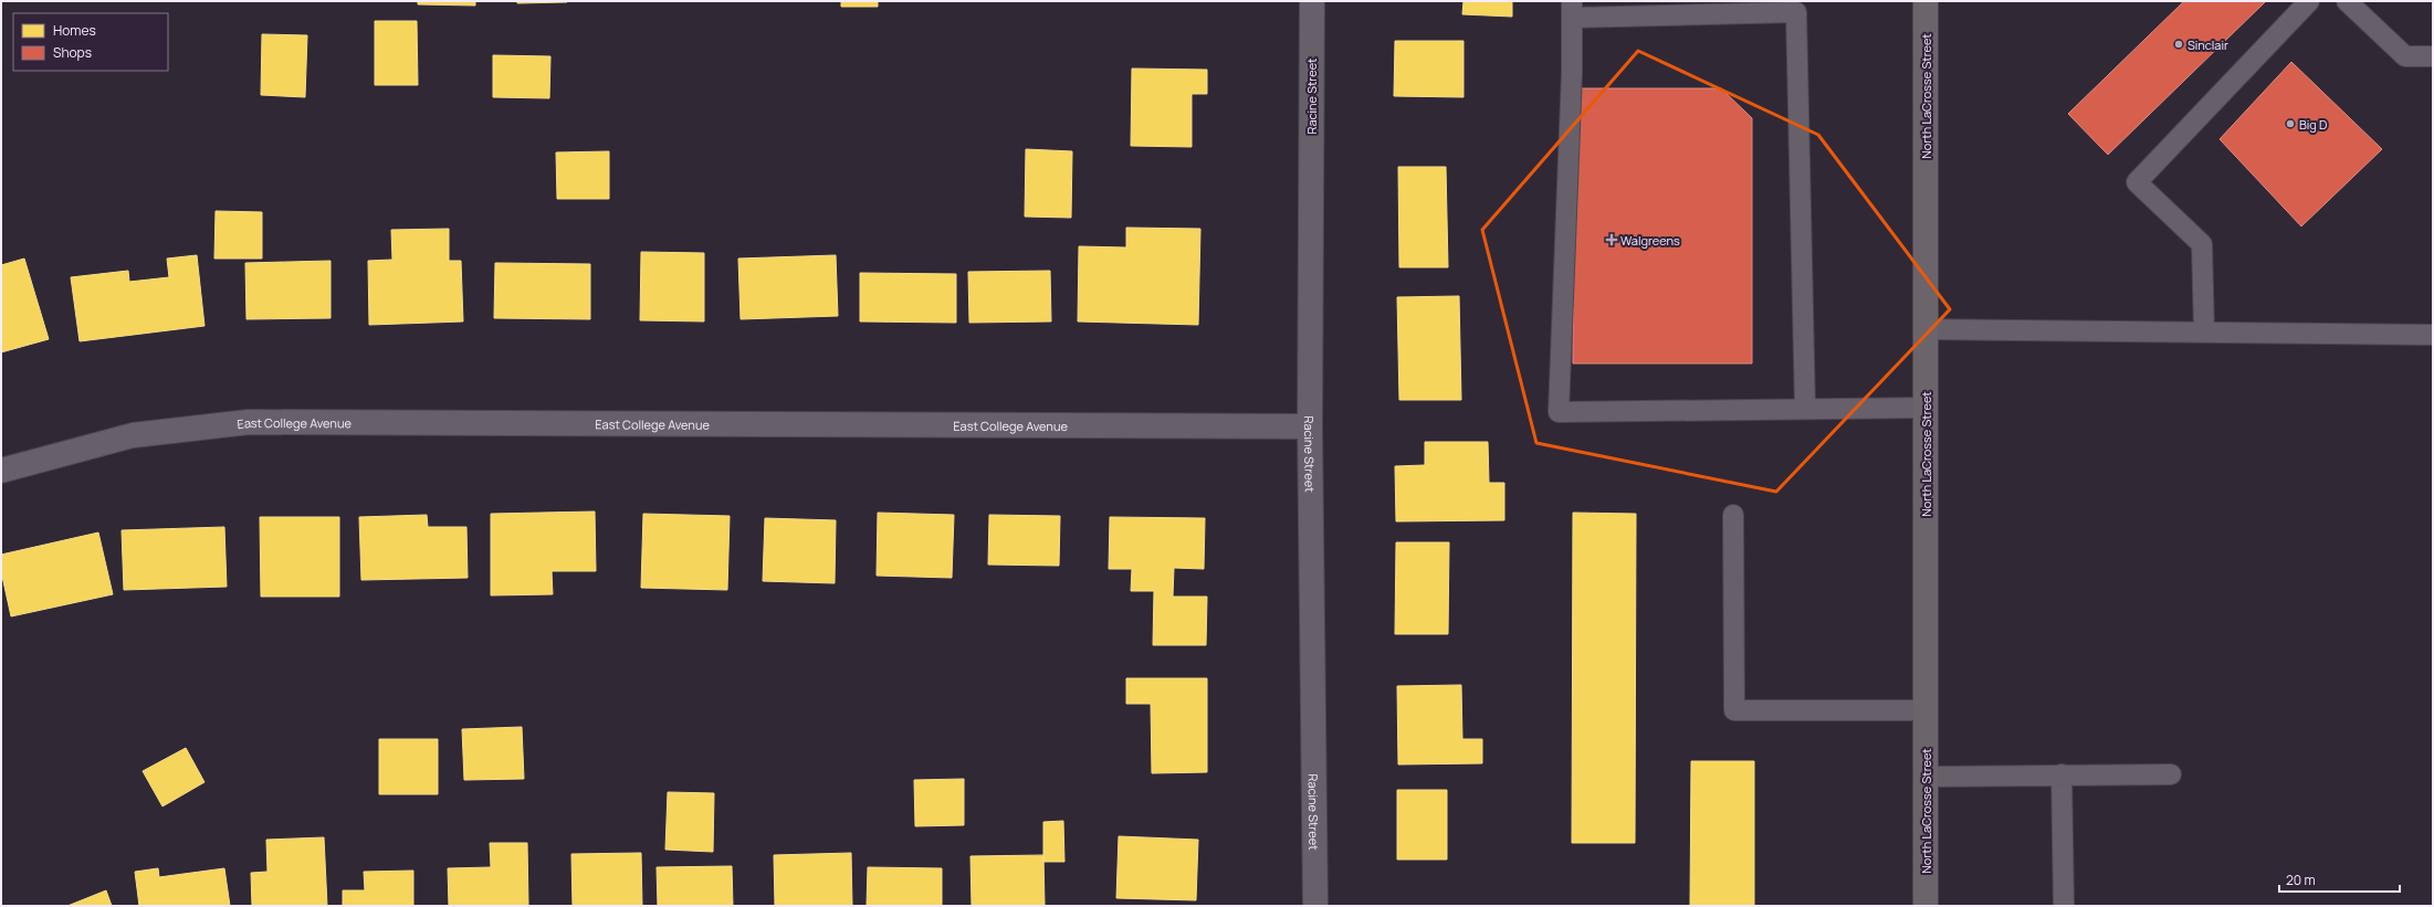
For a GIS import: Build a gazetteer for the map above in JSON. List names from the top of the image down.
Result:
{
  "streets": {
    "main road": ["North LaCrosse Street"],
    "street": ["Racine Street", "East College Avenue"]
  },
  "crossings": [
    ["Racine Street", "East College Avenue"]
  ],
  "places": {
    "other": ["Sinclair", "Big D"],
    "health": ["Walgreens"]
  },
  "legend": ["Homes", "Shops"],
  "scale_bar": "20 m"
}
